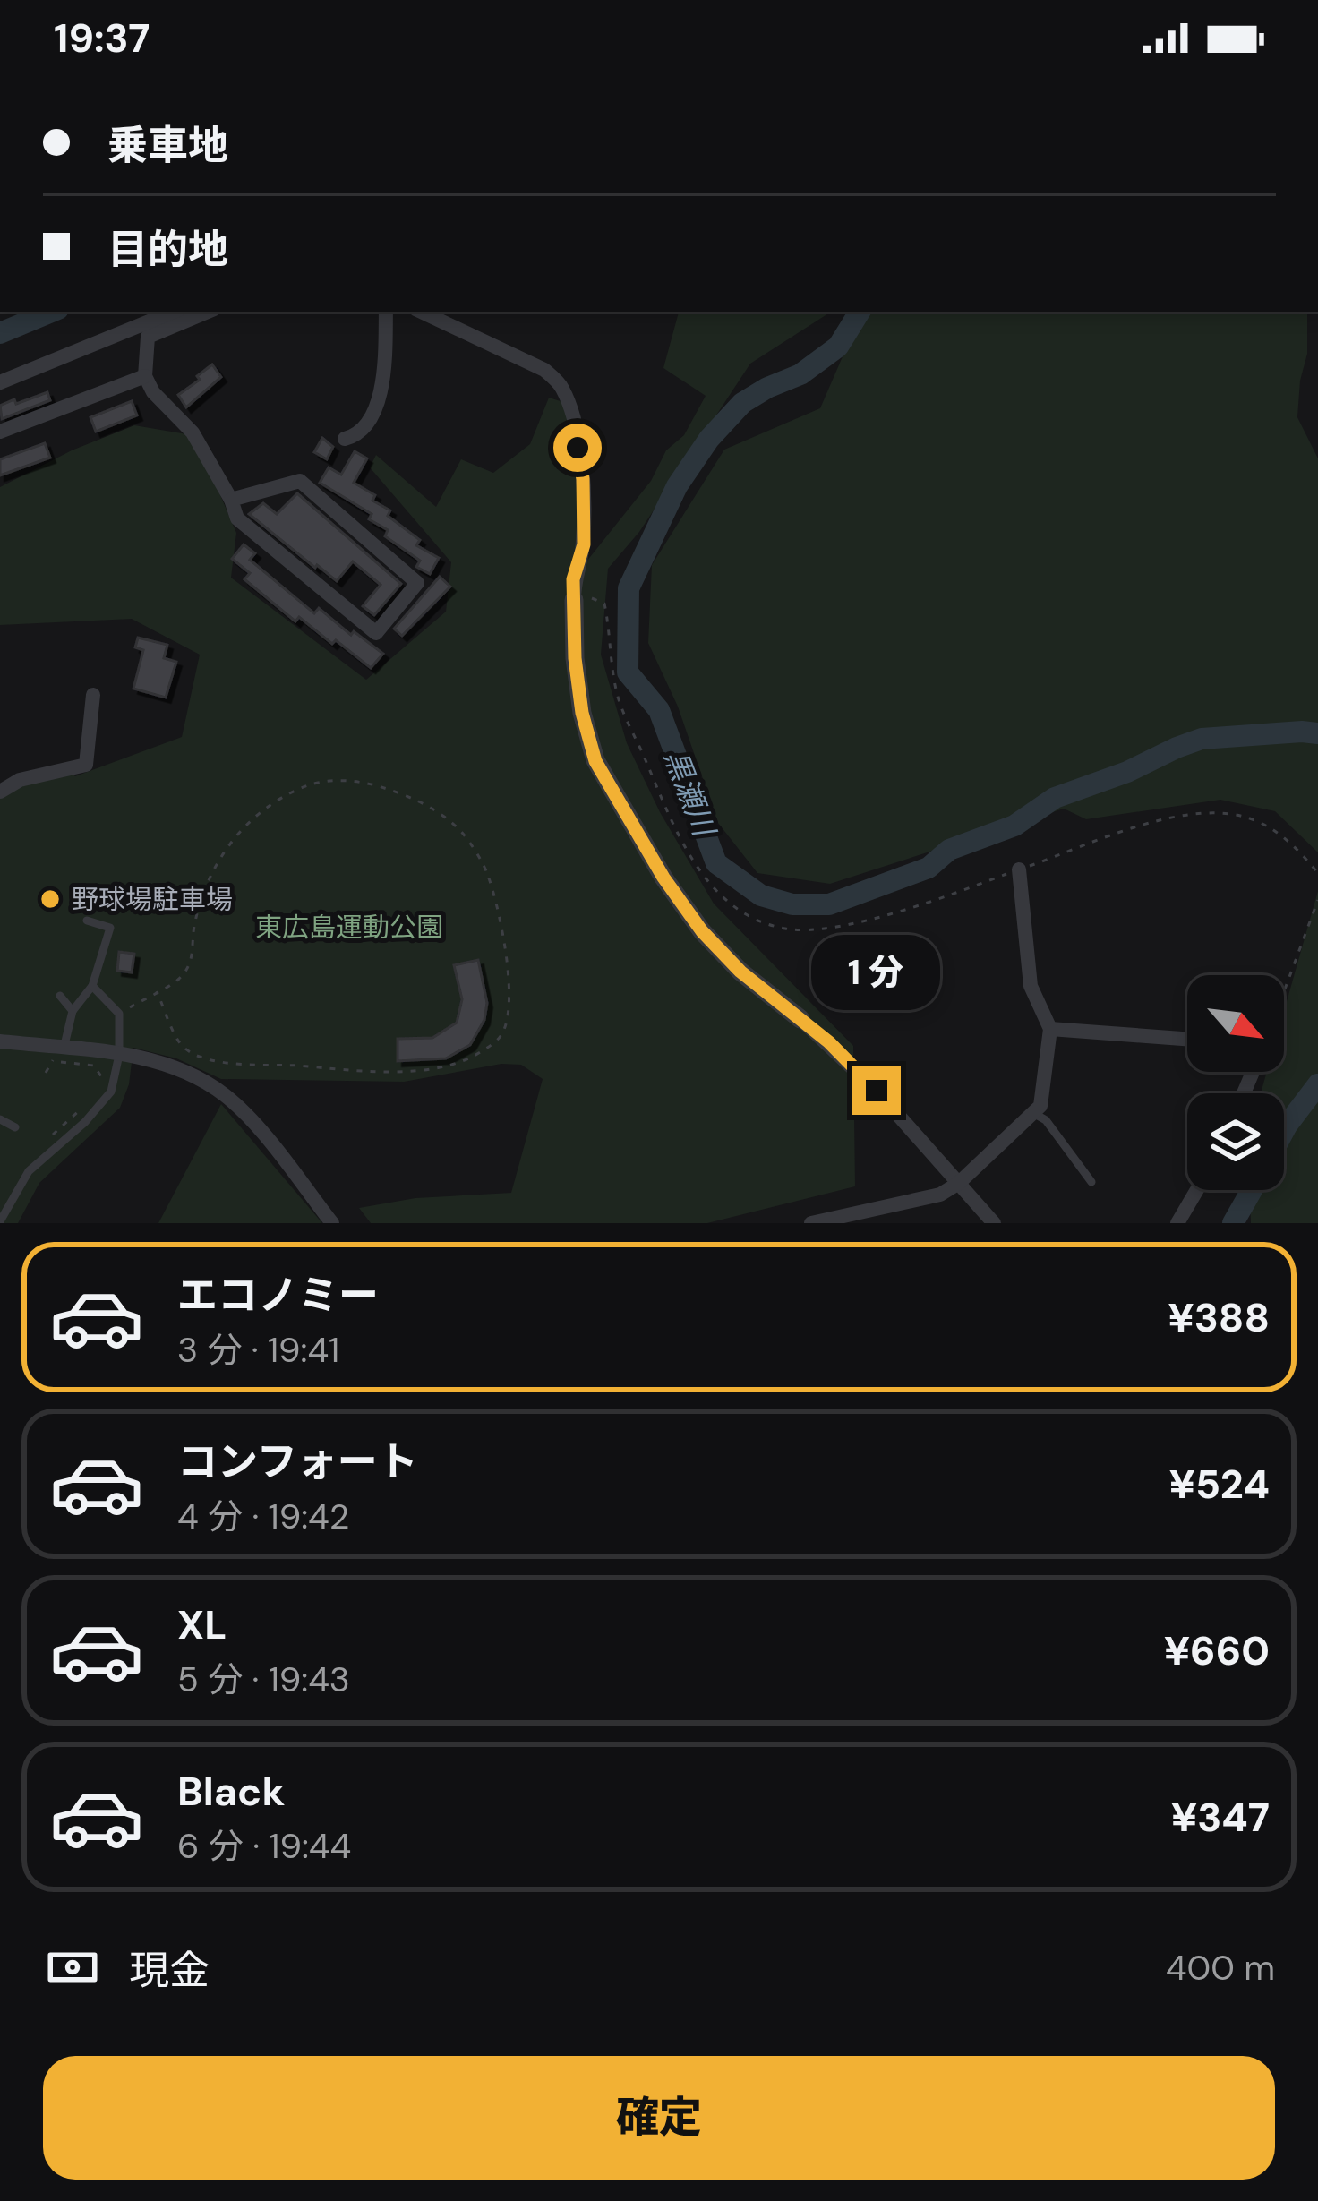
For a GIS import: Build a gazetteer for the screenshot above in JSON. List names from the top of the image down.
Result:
{
  "water": ["黒瀬川"],
  "parks": ["東広島運動公園"],
  "places": ["野球場駐車場"],
  "north": "bottom right",
  "page": {
    "status": "19:37",
    "banner": ["乗車地", "目的地"],
    "bubble": "1 分",
    "list": [
      {
        "name": "エコノミー",
        "note": "3 分 · 19:41",
        "value": "¥388"
      },
      {
        "name": "コンフォート",
        "note": "4 分 · 19:42",
        "value": "¥524"
      },
      {
        "name": "XL",
        "note": "5 分 · 19:43",
        "value": "¥660"
      },
      {
        "name": "Black",
        "note": "6 分 · 19:44",
        "value": "¥347"
      }
    ],
    "pay": ["現金", "400 m"],
    "buttons": "確定"
  }
}
